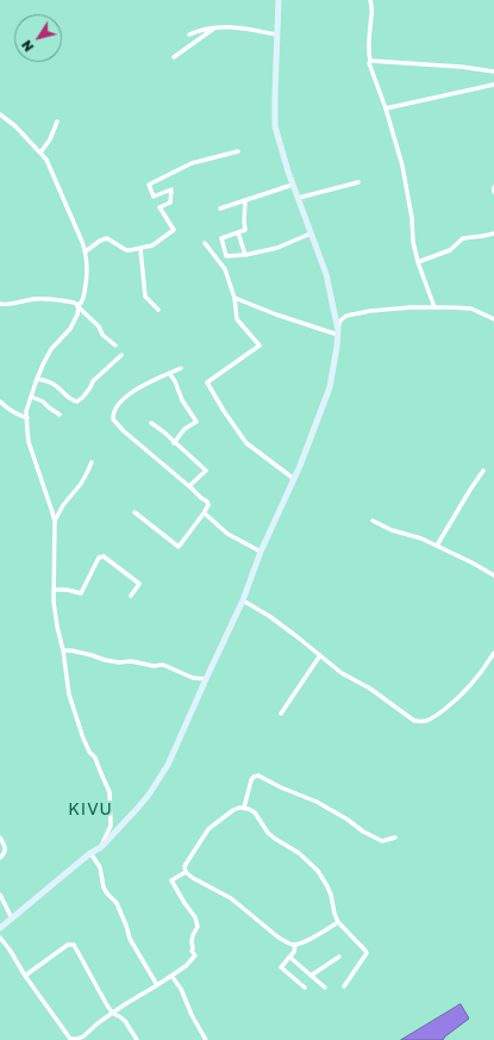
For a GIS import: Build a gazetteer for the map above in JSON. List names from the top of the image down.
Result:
{
  "districts": ["KIVU"],
  "north": "bottom left"
}
